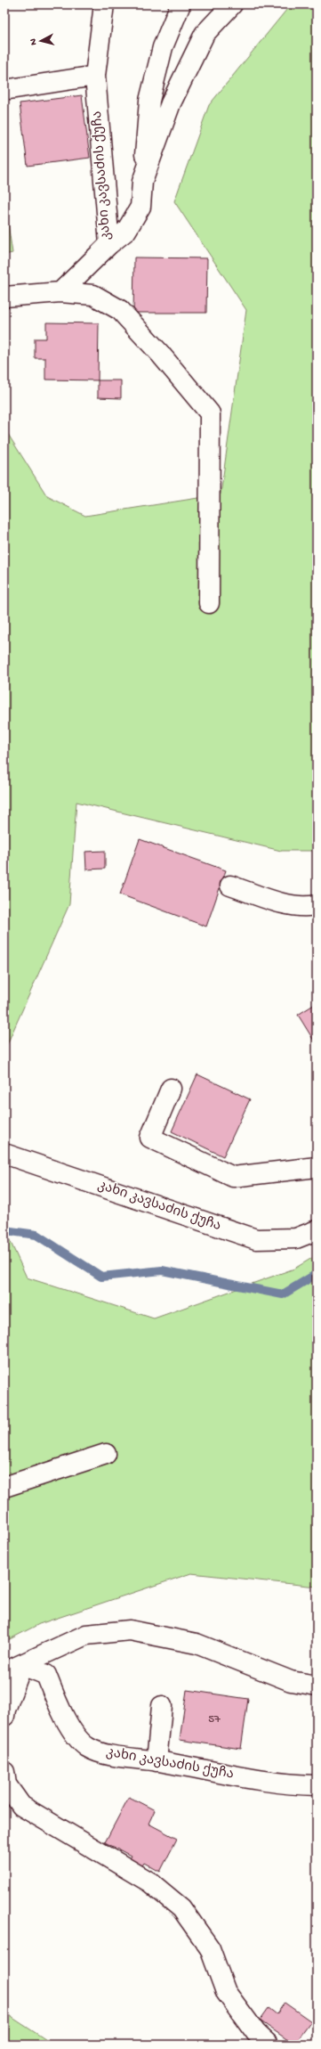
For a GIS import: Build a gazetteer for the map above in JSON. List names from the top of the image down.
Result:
{
  "streets": {
    "street": ["კახი კავსაძის ქუჩა"]
  },
  "house_numbers": ["57"],
  "north": "left"
}
